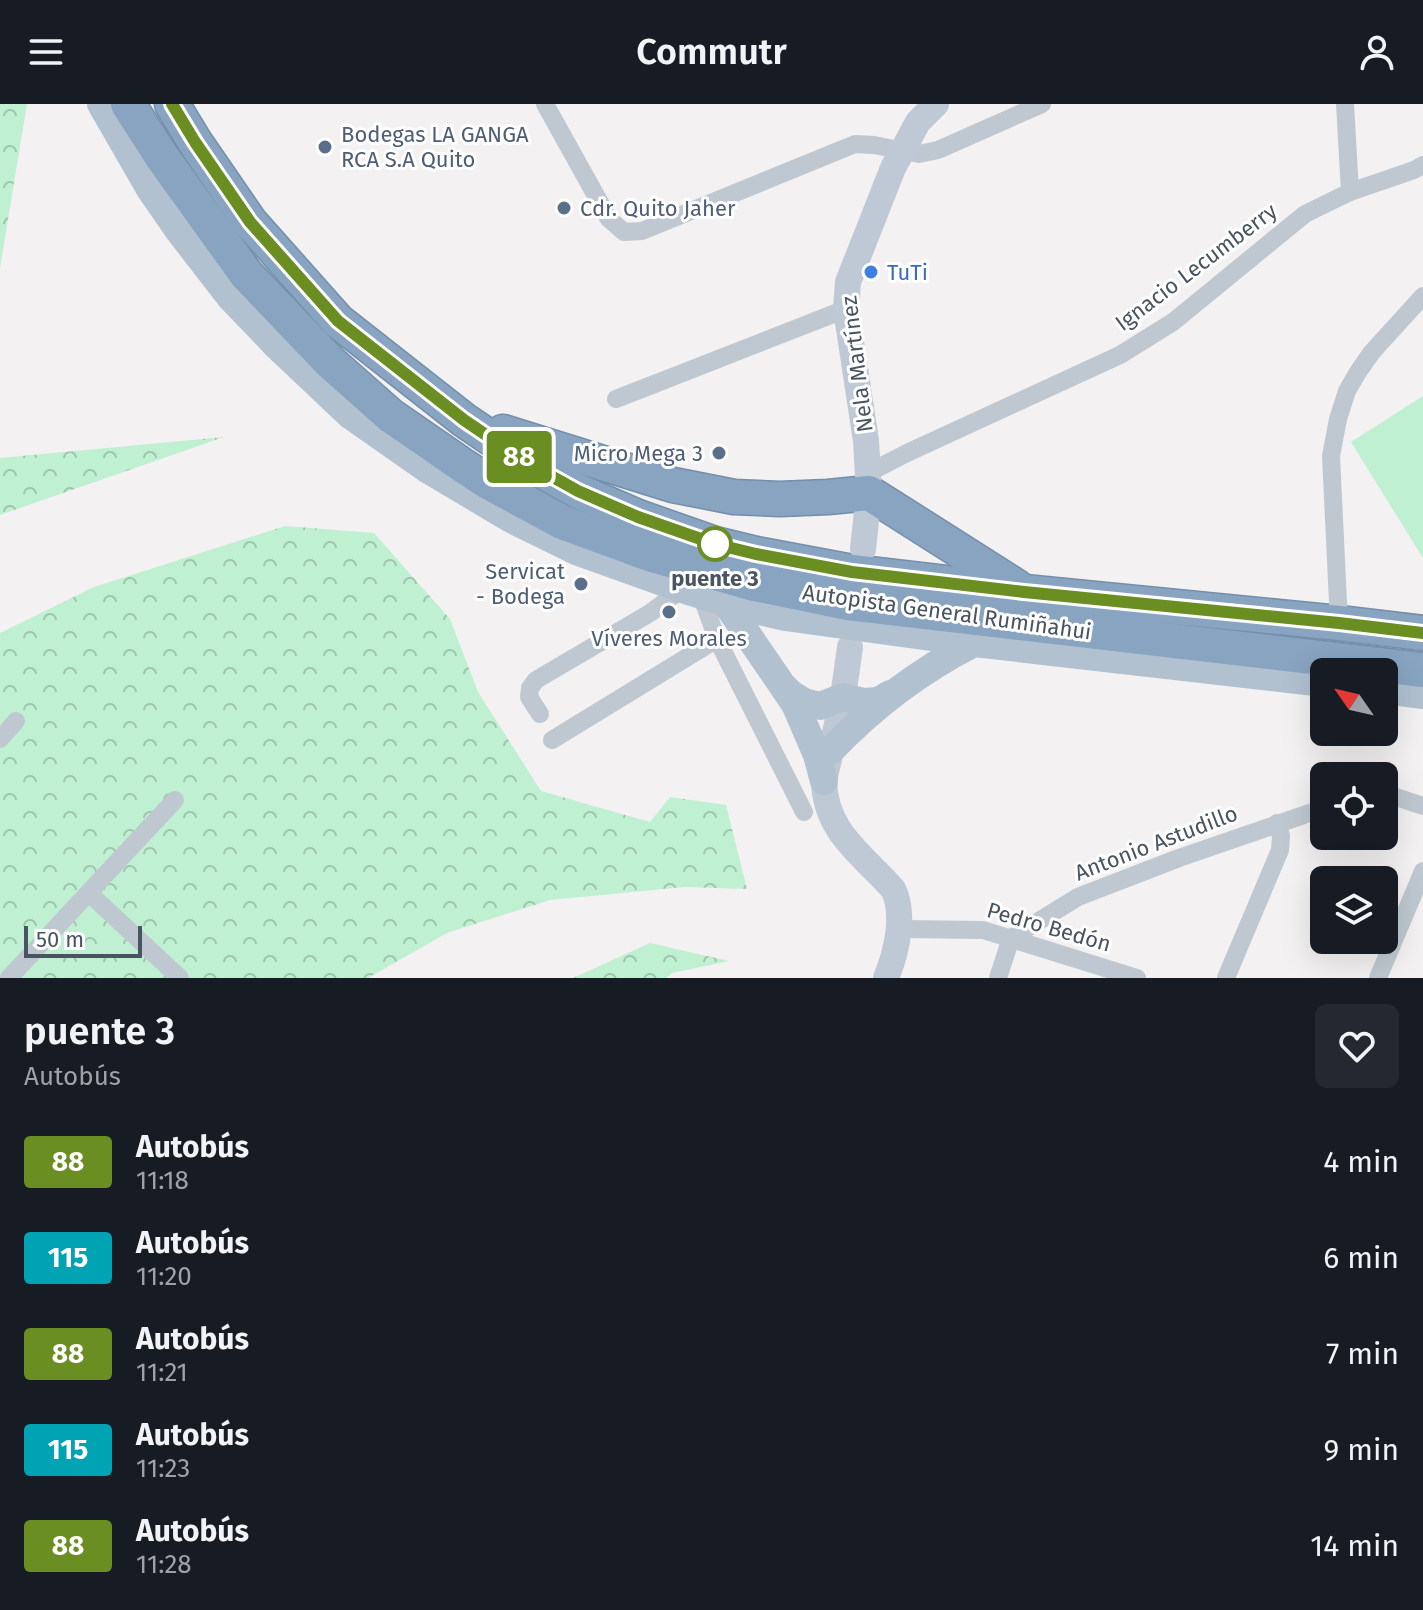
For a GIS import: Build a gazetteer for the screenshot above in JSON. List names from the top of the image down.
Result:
{
  "streets": {
    "highway": ["Autopista General Rumiñahui"],
    "main road": ["Nela Martínez"],
    "street": ["Ignacio Lecumberry", "Antonio Astudillo", "Pedro Bedón"]
  },
  "crossings": [
    ["Ignacio Lecumberry", "Nela Martínez"],
    ["Antonio Astudillo", "Pedro Bedón"]
  ],
  "places": [
    "Bodegas LA GANGA RCA S.A Quito",
    "Cdr. Quito Jaher",
    "TuTi",
    "Micro Mega 3",
    "puente 3",
    "Servicat - Bodega",
    "Víveres Morales"
  ],
  "lines": ["bus line 88"],
  "scale_bar": "50 m",
  "north": "top left",
  "page": {
    "header": "Commutr",
    "on_map": "88",
    "scale": "50 m",
    "heading": ["puente 3", "Autobús"],
    "list": [
      {
        "mark": "88",
        "name": "Autobús",
        "note": "11:18",
        "value": "4 min"
      },
      {
        "mark": "115",
        "name": "Autobús",
        "note": "11:20",
        "value": "6 min"
      },
      {
        "mark": "88",
        "name": "Autobús",
        "note": "11:21",
        "value": "7 min"
      },
      {
        "mark": "115",
        "name": "Autobús",
        "note": "11:23",
        "value": "9 min"
      },
      {
        "mark": "88",
        "name": "Autobús",
        "note": "11:28",
        "value": "14 min"
      }
    ]
  }
}
